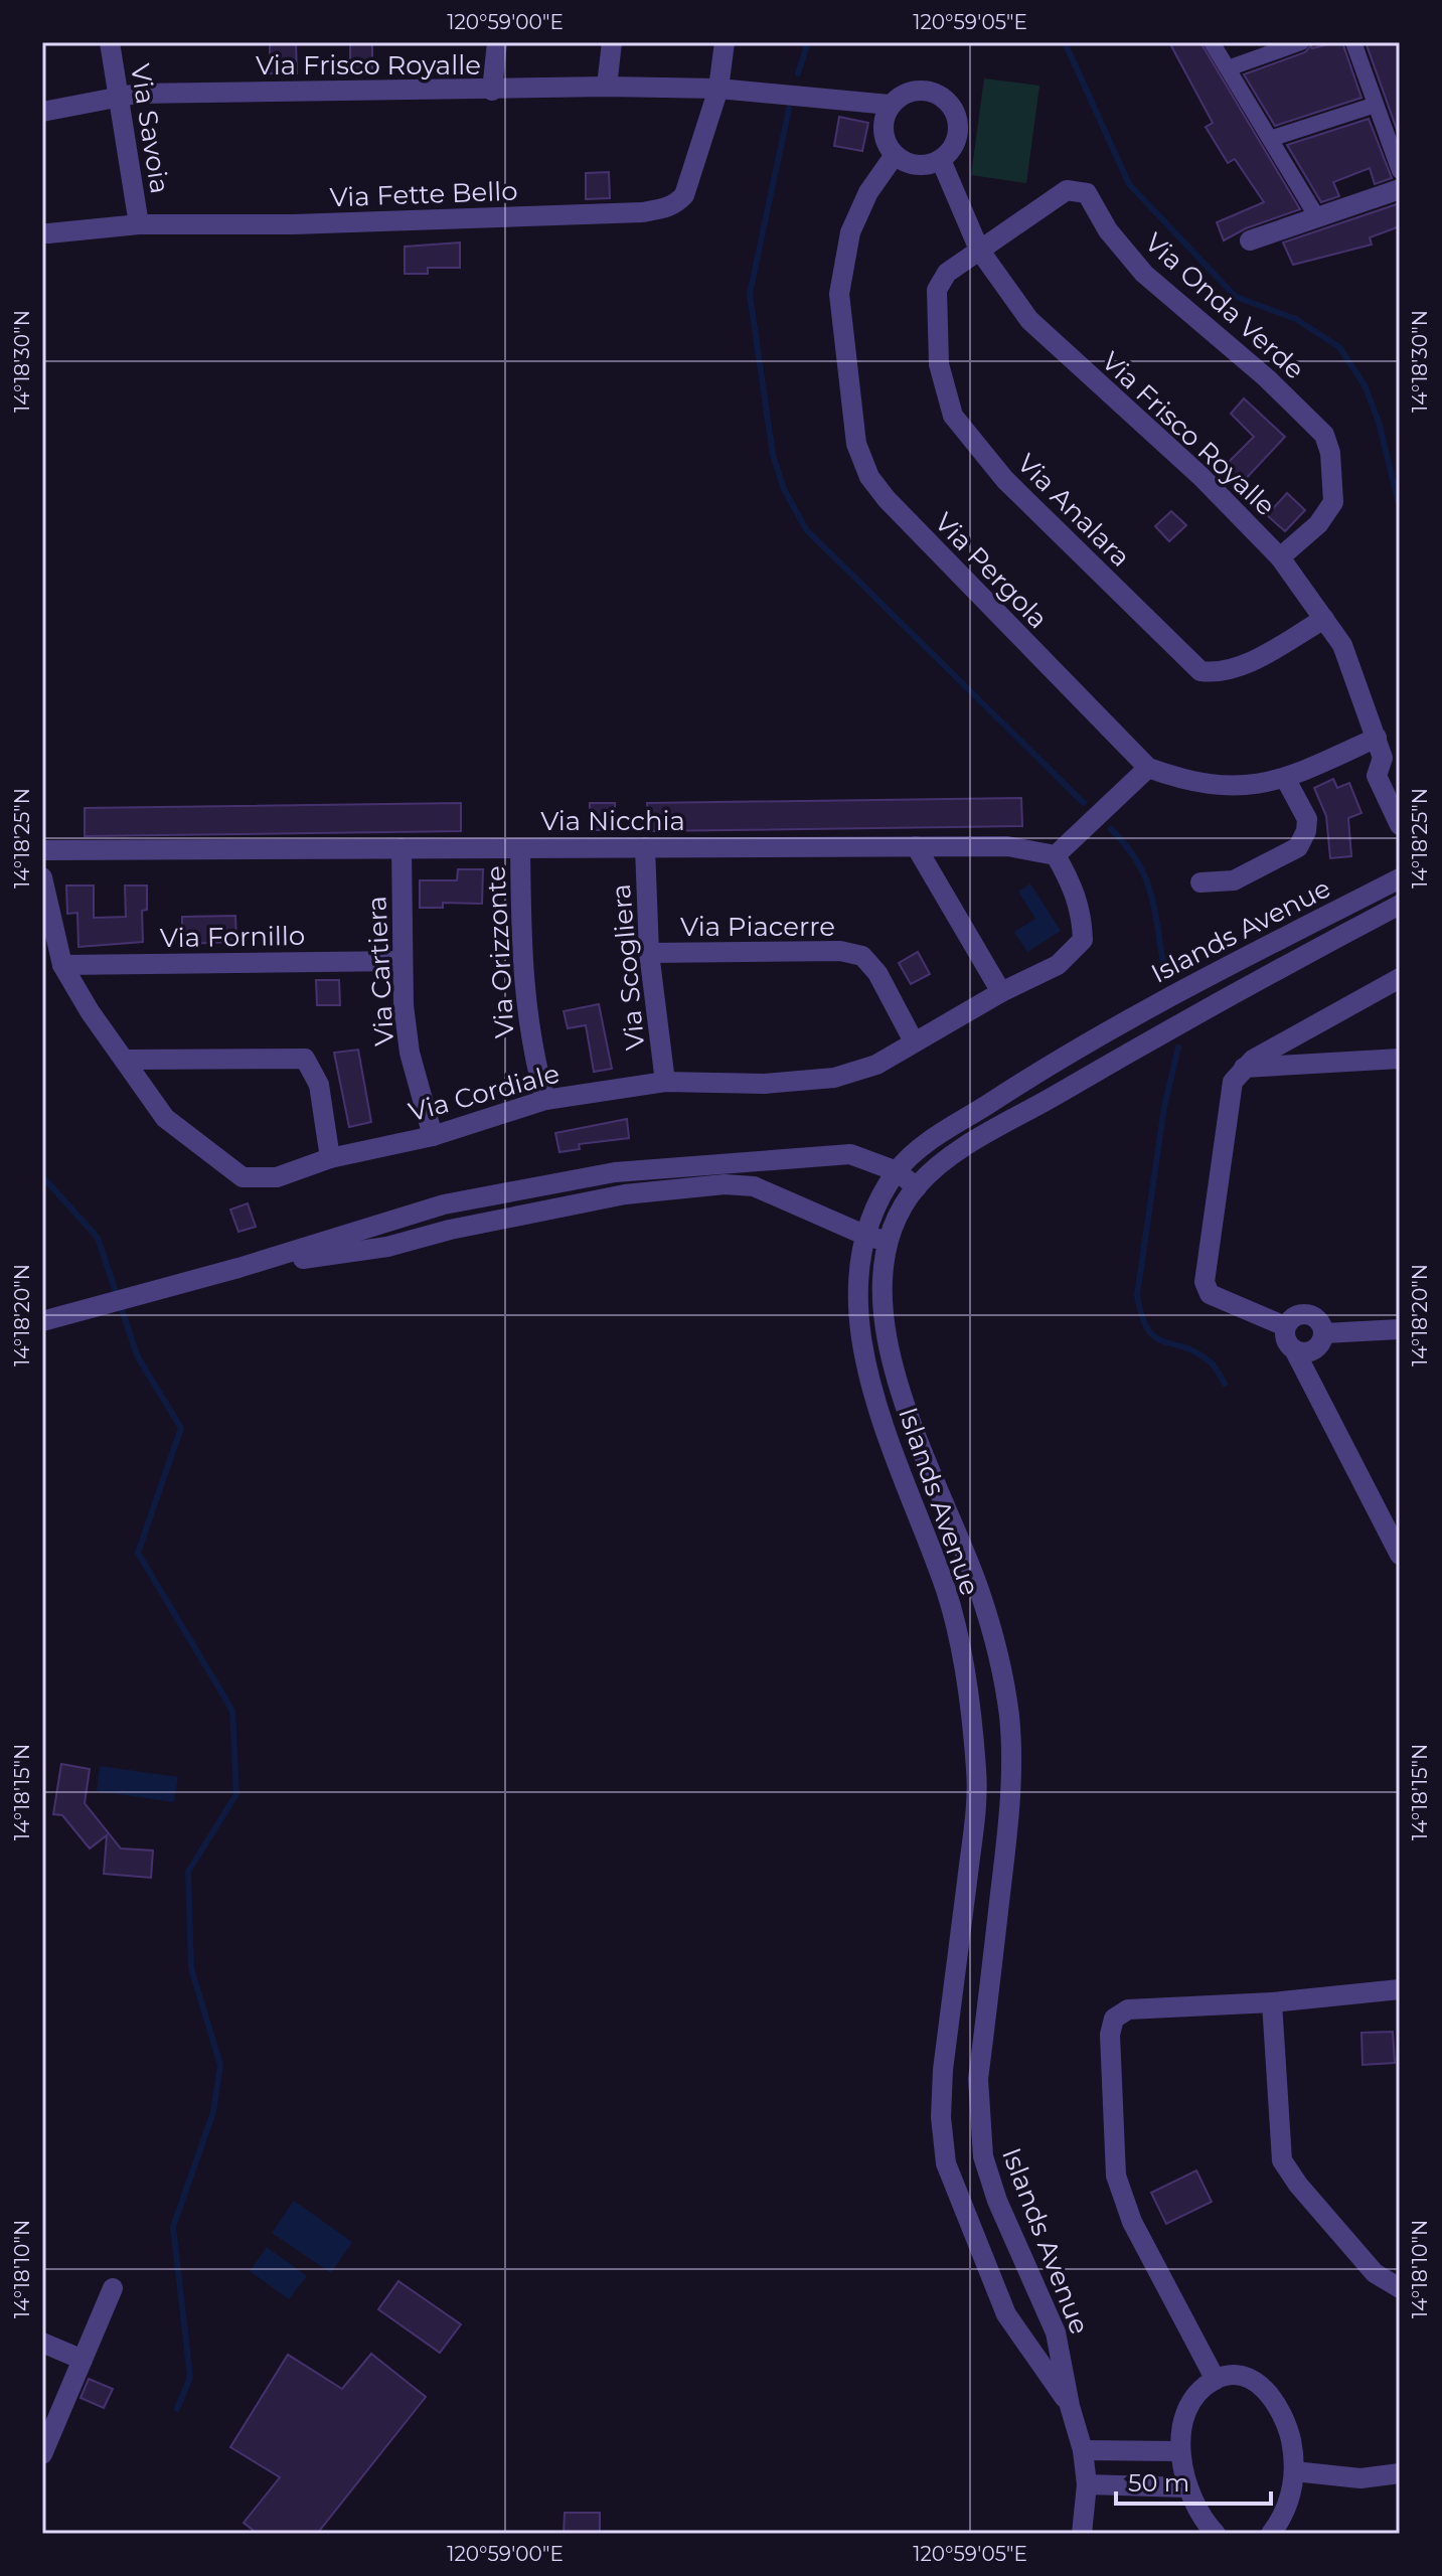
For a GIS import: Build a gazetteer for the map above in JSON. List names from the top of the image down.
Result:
{
  "streets": {
    "street": [
      "Via Frisco Royalle",
      "Via Savoia",
      "Via Fette Bello",
      "Via Onda Verde",
      "Via Analara",
      "Via Pergola",
      "Via Nicchia",
      "Via Piacerre",
      "Islands Avenue",
      "Via Fornillo",
      "Via Orizzonte",
      "Via Scogliera",
      "Via Cartiera",
      "Via Cordiale"
    ]
  },
  "crossings": [
    ["Via Frisco Royalle", "Via Savoia"],
    ["Via Frisco Royalle", "Via Fette Bello"],
    ["Via Frisco Royalle", "Via Onda Verde"],
    ["Via Frisco Royalle", "Via Analara"],
    ["Via Frisco Royalle", "Via Pergola"],
    ["Via Savoia", "Via Fette Bello"],
    ["Via Onda Verde", "Via Analara"],
    ["Via Nicchia", "Via Orizzonte"],
    ["Via Nicchia", "Via Scogliera"],
    ["Via Nicchia", "Via Cartiera"],
    ["Via Nicchia", "Via Cordiale"],
    ["Via Piacerre", "Via Scogliera"],
    ["Via Piacerre", "Via Cordiale"],
    ["Via Fornillo", "Via Cartiera"],
    ["Via Fornillo", "Via Cordiale"],
    ["Via Orizzonte", "Via Cordiale"],
    ["Via Scogliera", "Via Cordiale"],
    ["Via Cartiera", "Via Cordiale"]
  ],
  "scale_bar": "50 m",
  "coordinates": [
    "120°59'00\"E",
    "120°59'05\"E",
    "14°18'30\"N",
    "14°18'25\"N",
    "14°18'20\"N",
    "14°18'15\"N",
    "14°18'10\"N"
  ]
}
